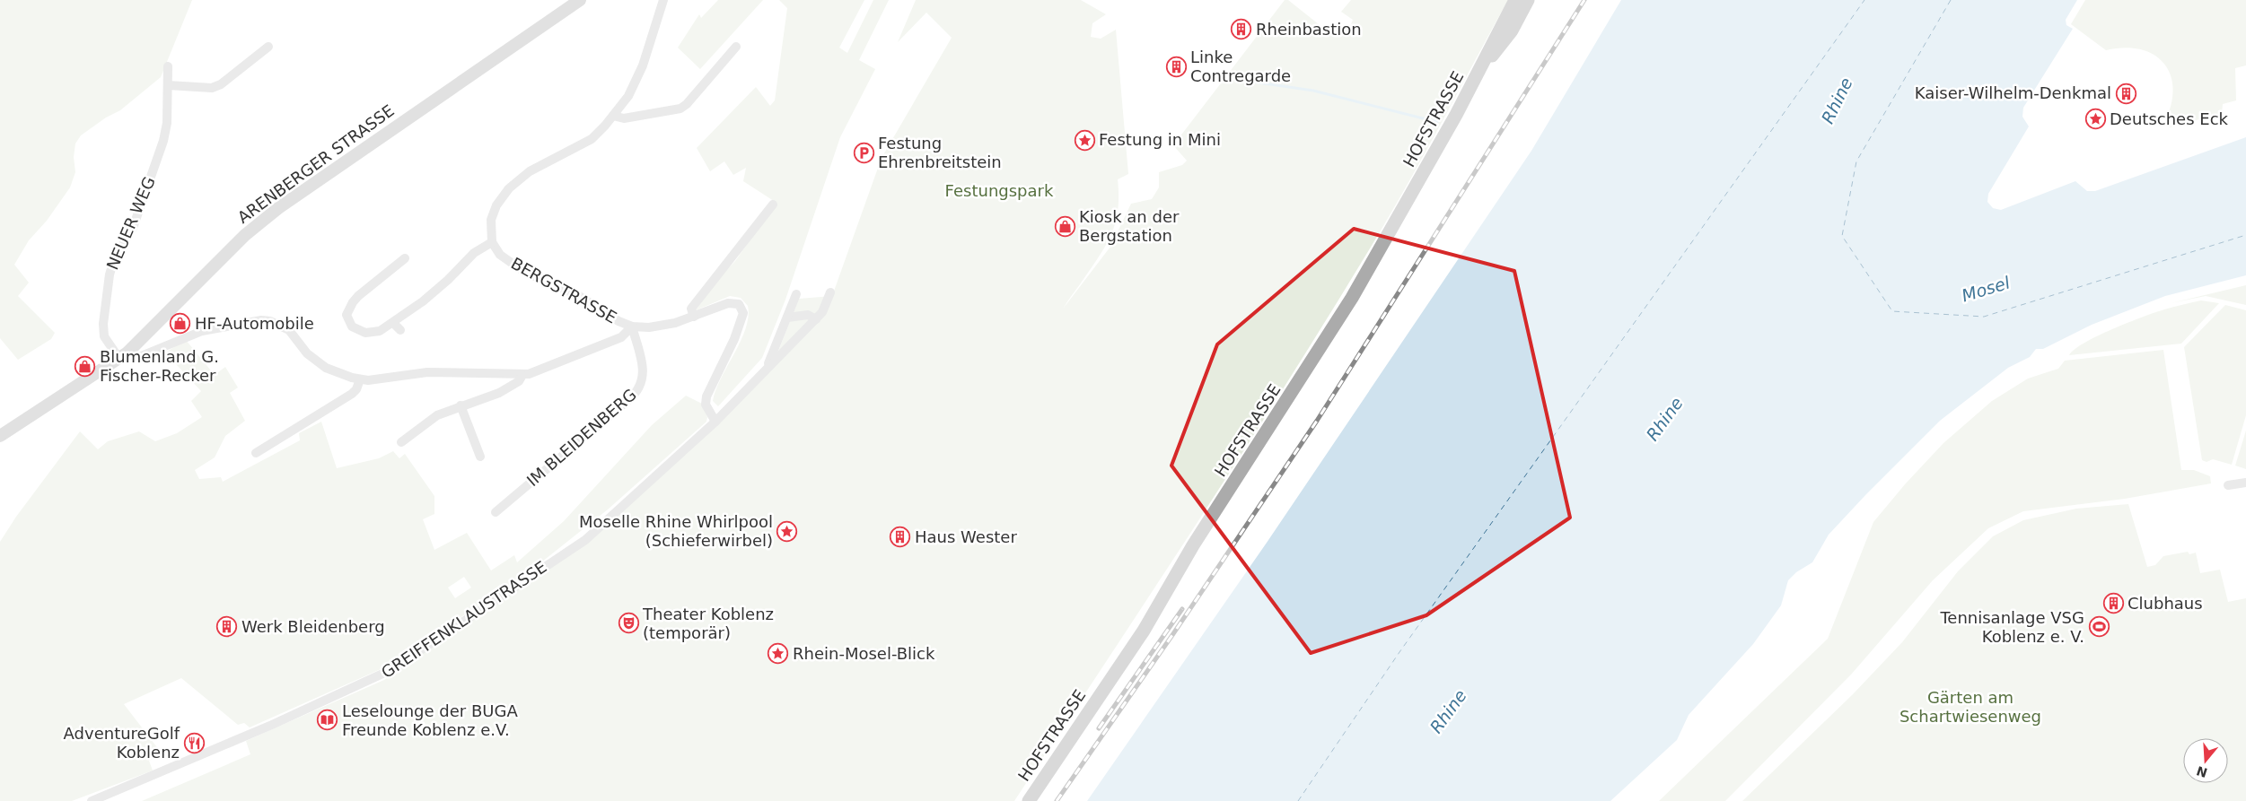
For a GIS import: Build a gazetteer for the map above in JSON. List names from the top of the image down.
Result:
{
  "streets": {
    "main road": ["HOFSTRASSE", "ARENBERGER STRASSE"],
    "street": [
      "NEUER WEG",
      "BERGSTRASSE",
      "IM BLEIDENBERG",
      "GREIFFENKLAUSTRASSE"
    ]
  },
  "crossings": [
    ["ARENBERGER STRASSE", "NEUER WEG"],
    ["BERGSTRASSE", "IM BLEIDENBERG"],
    ["BERGSTRASSE", "GREIFFENKLAUSTRASSE"]
  ],
  "water": ["Rhine", "Mosel"],
  "parks": ["Festungspark", "Gärten am Schartwiesenweg"],
  "places": {
    "building": [
      "Rheinbastion",
      "Linke Contregarde",
      "Kaiser-Wilhelm-Denkmal",
      "Haus Wester",
      "Clubhaus",
      "Werk Bleidenberg"
    ],
    "place": [
      "Deutsches Eck",
      "Festung in Mini",
      "Moselle Rhine Whirlpool (Schieferwirbel)",
      "Rhein-Mosel-Blick"
    ],
    "parking": ["Festung Ehrenbreitstein"],
    "shop": ["Kiosk an der Bergstation", "HF-Automobile", "Blumenland G. Fischer-Recker"],
    "theatre": ["Theater Koblenz (temporär)"],
    "sports": ["Tennisanlage VSG Koblenz e. V."],
    "library": ["Leselounge der BUGA Freunde Koblenz e.V."],
    "restaurant": ["AdventureGolf Koblenz"]
  },
  "north": "bottom"
}
